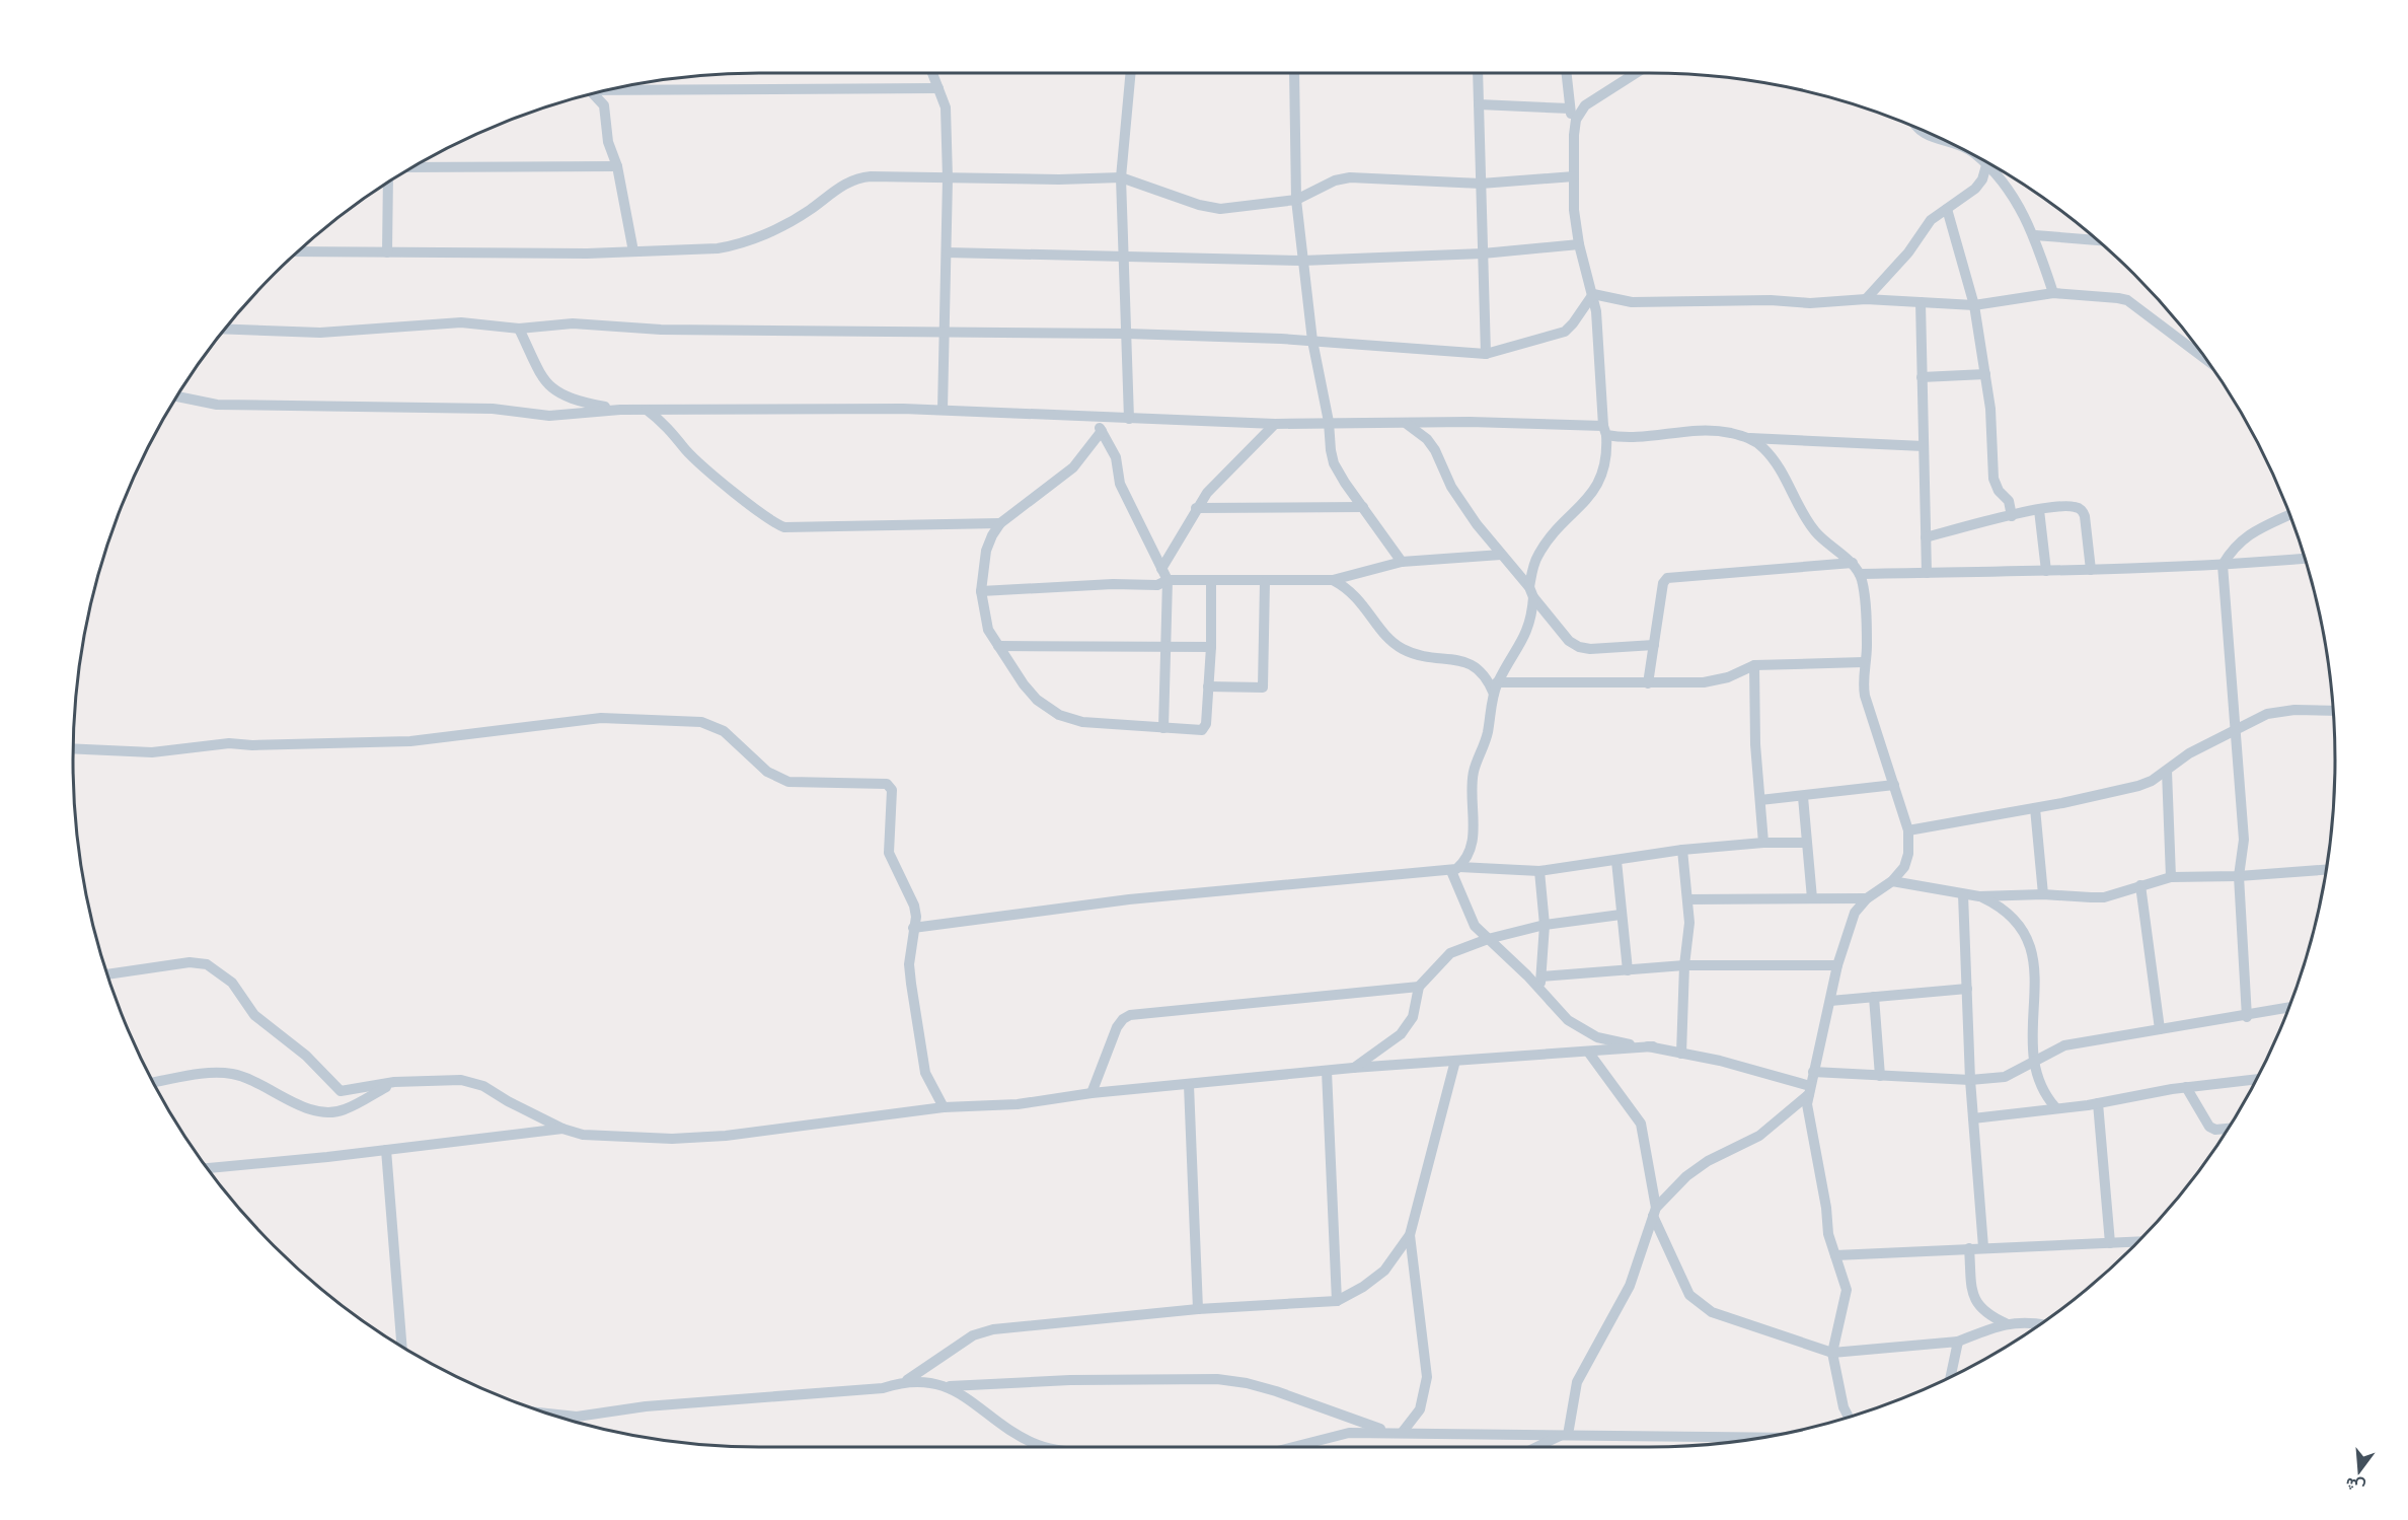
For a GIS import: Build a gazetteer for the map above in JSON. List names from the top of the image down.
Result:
{
  "north": "bottom"
}
